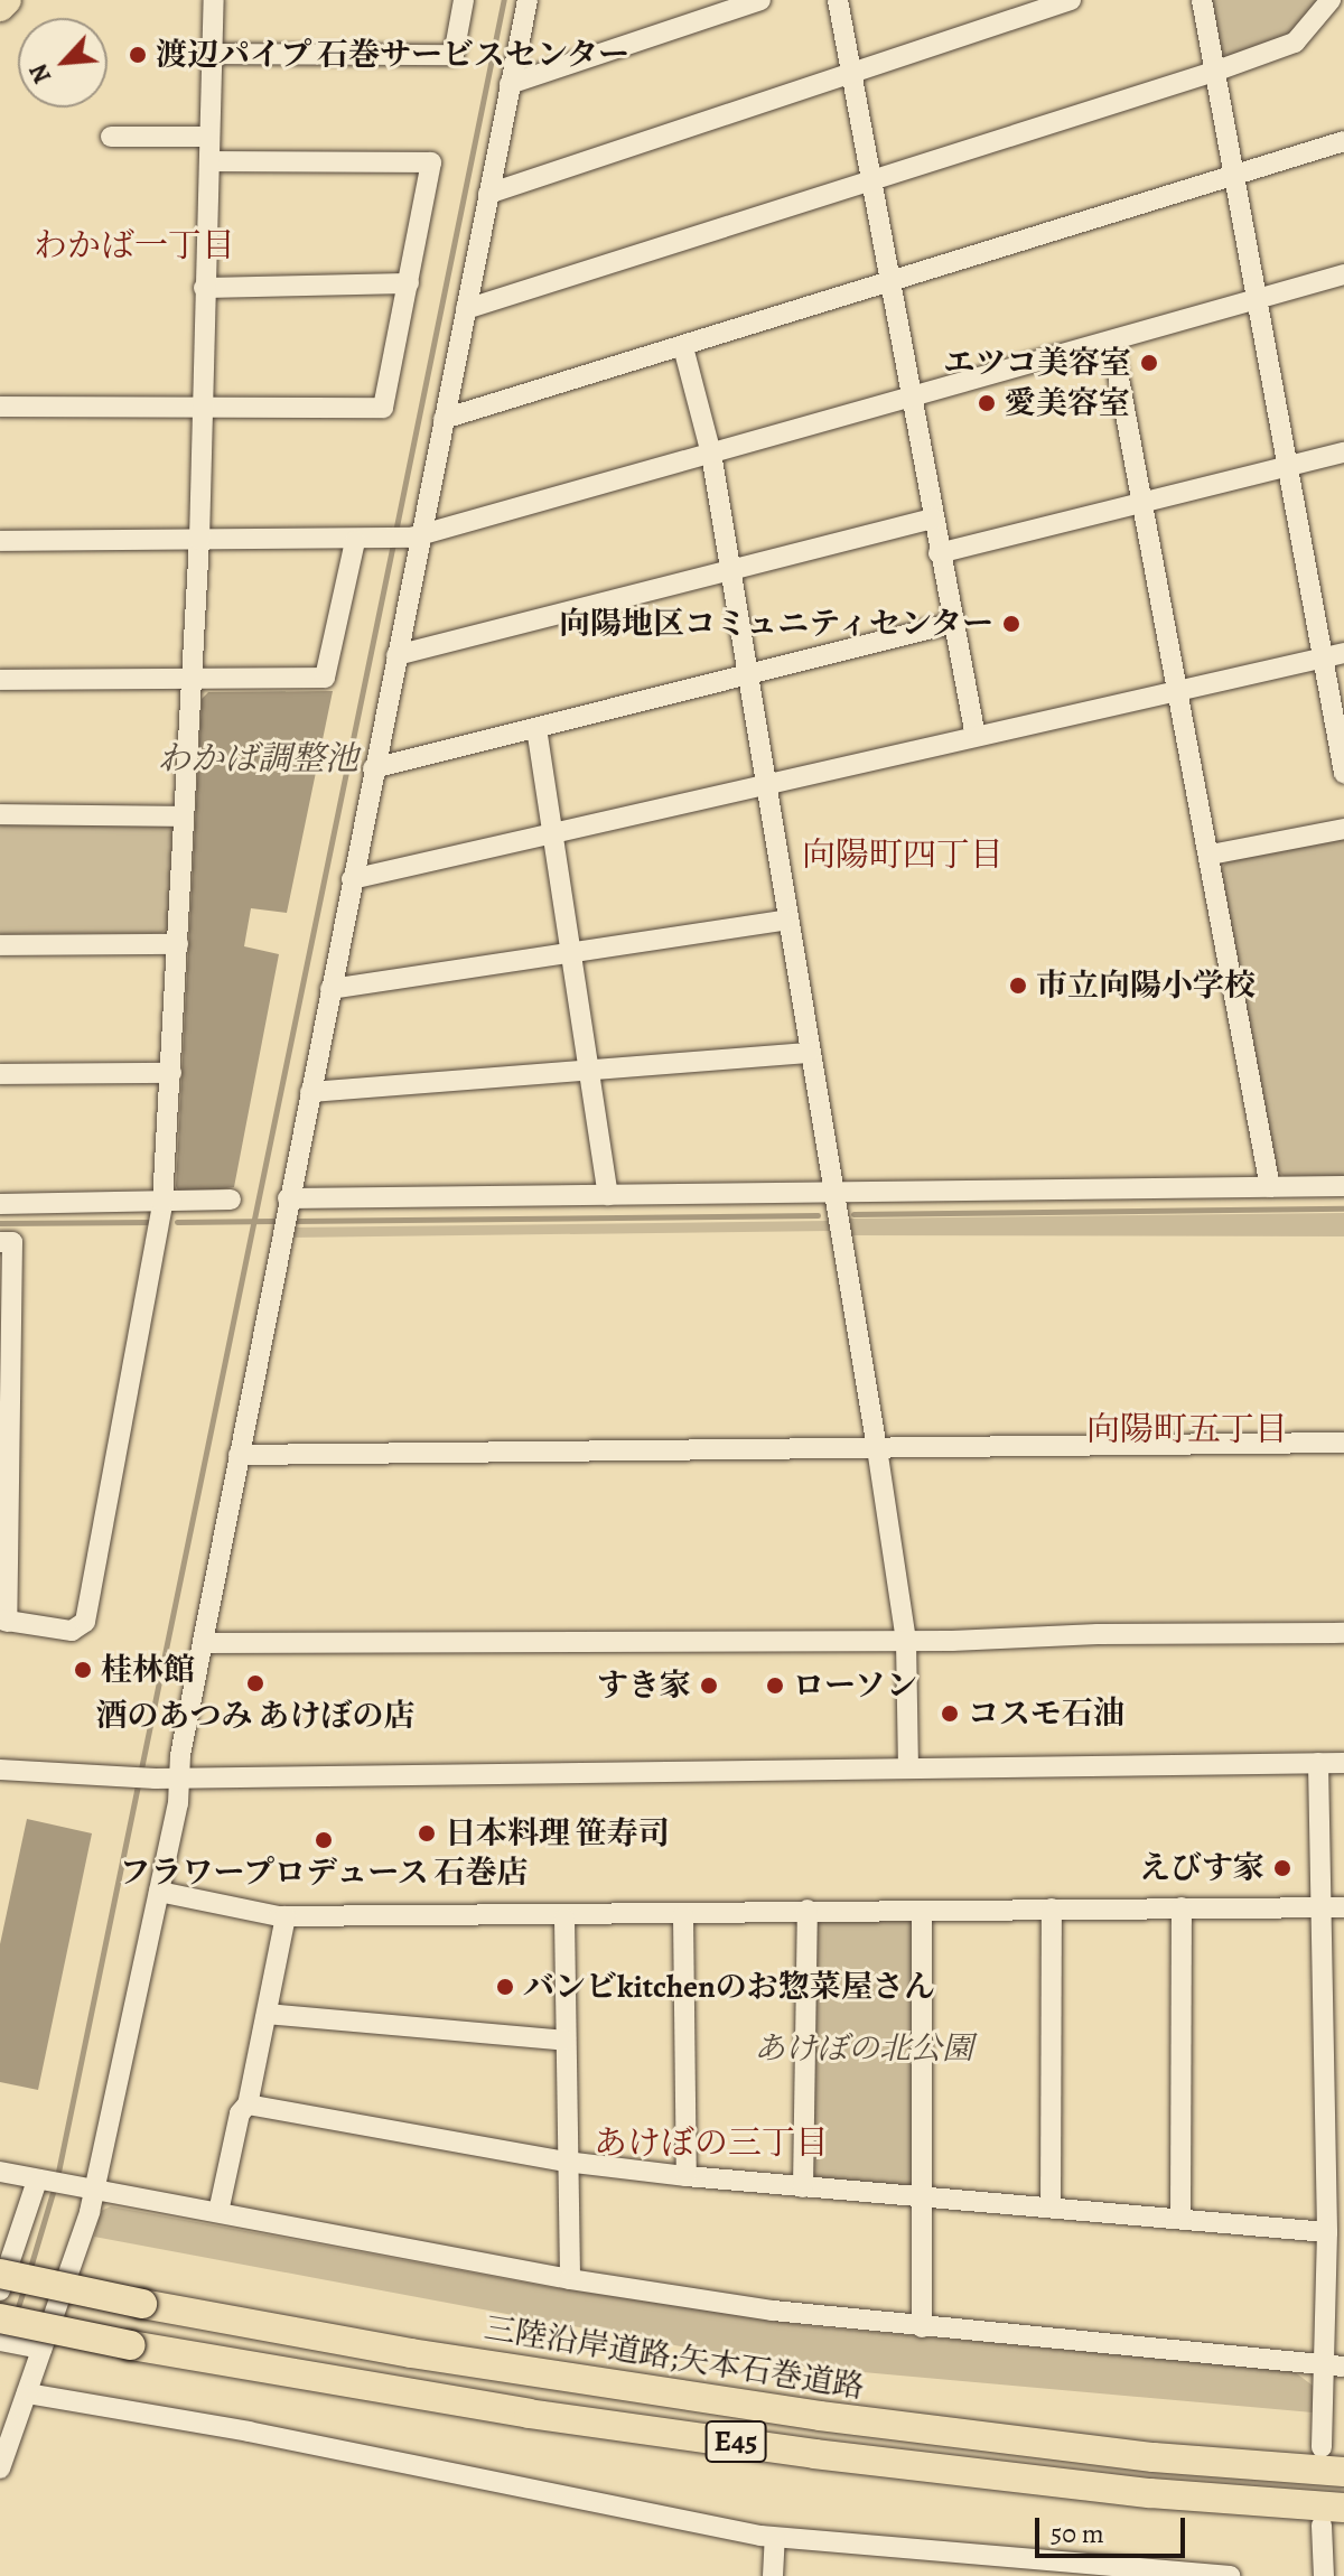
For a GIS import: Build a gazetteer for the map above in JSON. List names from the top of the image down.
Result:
{
  "streets": {
    "highway": ["三陸沿岸道路;矢本石巻道路", "E45"]
  },
  "districts": [
    "わかば一丁目",
    "向陽町四丁目",
    "向陽町五丁目",
    "あけぼの三丁目"
  ],
  "water": ["わかば調整池"],
  "parks": ["あけぼの北公園"],
  "places": [
    "渡辺パイプ 石巻サービスセンター",
    "エツコ美容室",
    "愛美容室",
    "向陽地区コミュニティセンター",
    "市立向陽小学校",
    "桂林館",
    "酒のあつみ あけぼの店",
    "すき家",
    "ローソン",
    "コスモ石油",
    "日本料理 笹寿司",
    "フラワープロデュース 石巻店",
    "えびす家",
    "バンビkitchenのお惣菜屋さん"
  ],
  "scale_bar": "50 m",
  "north": "bottom left"
}
